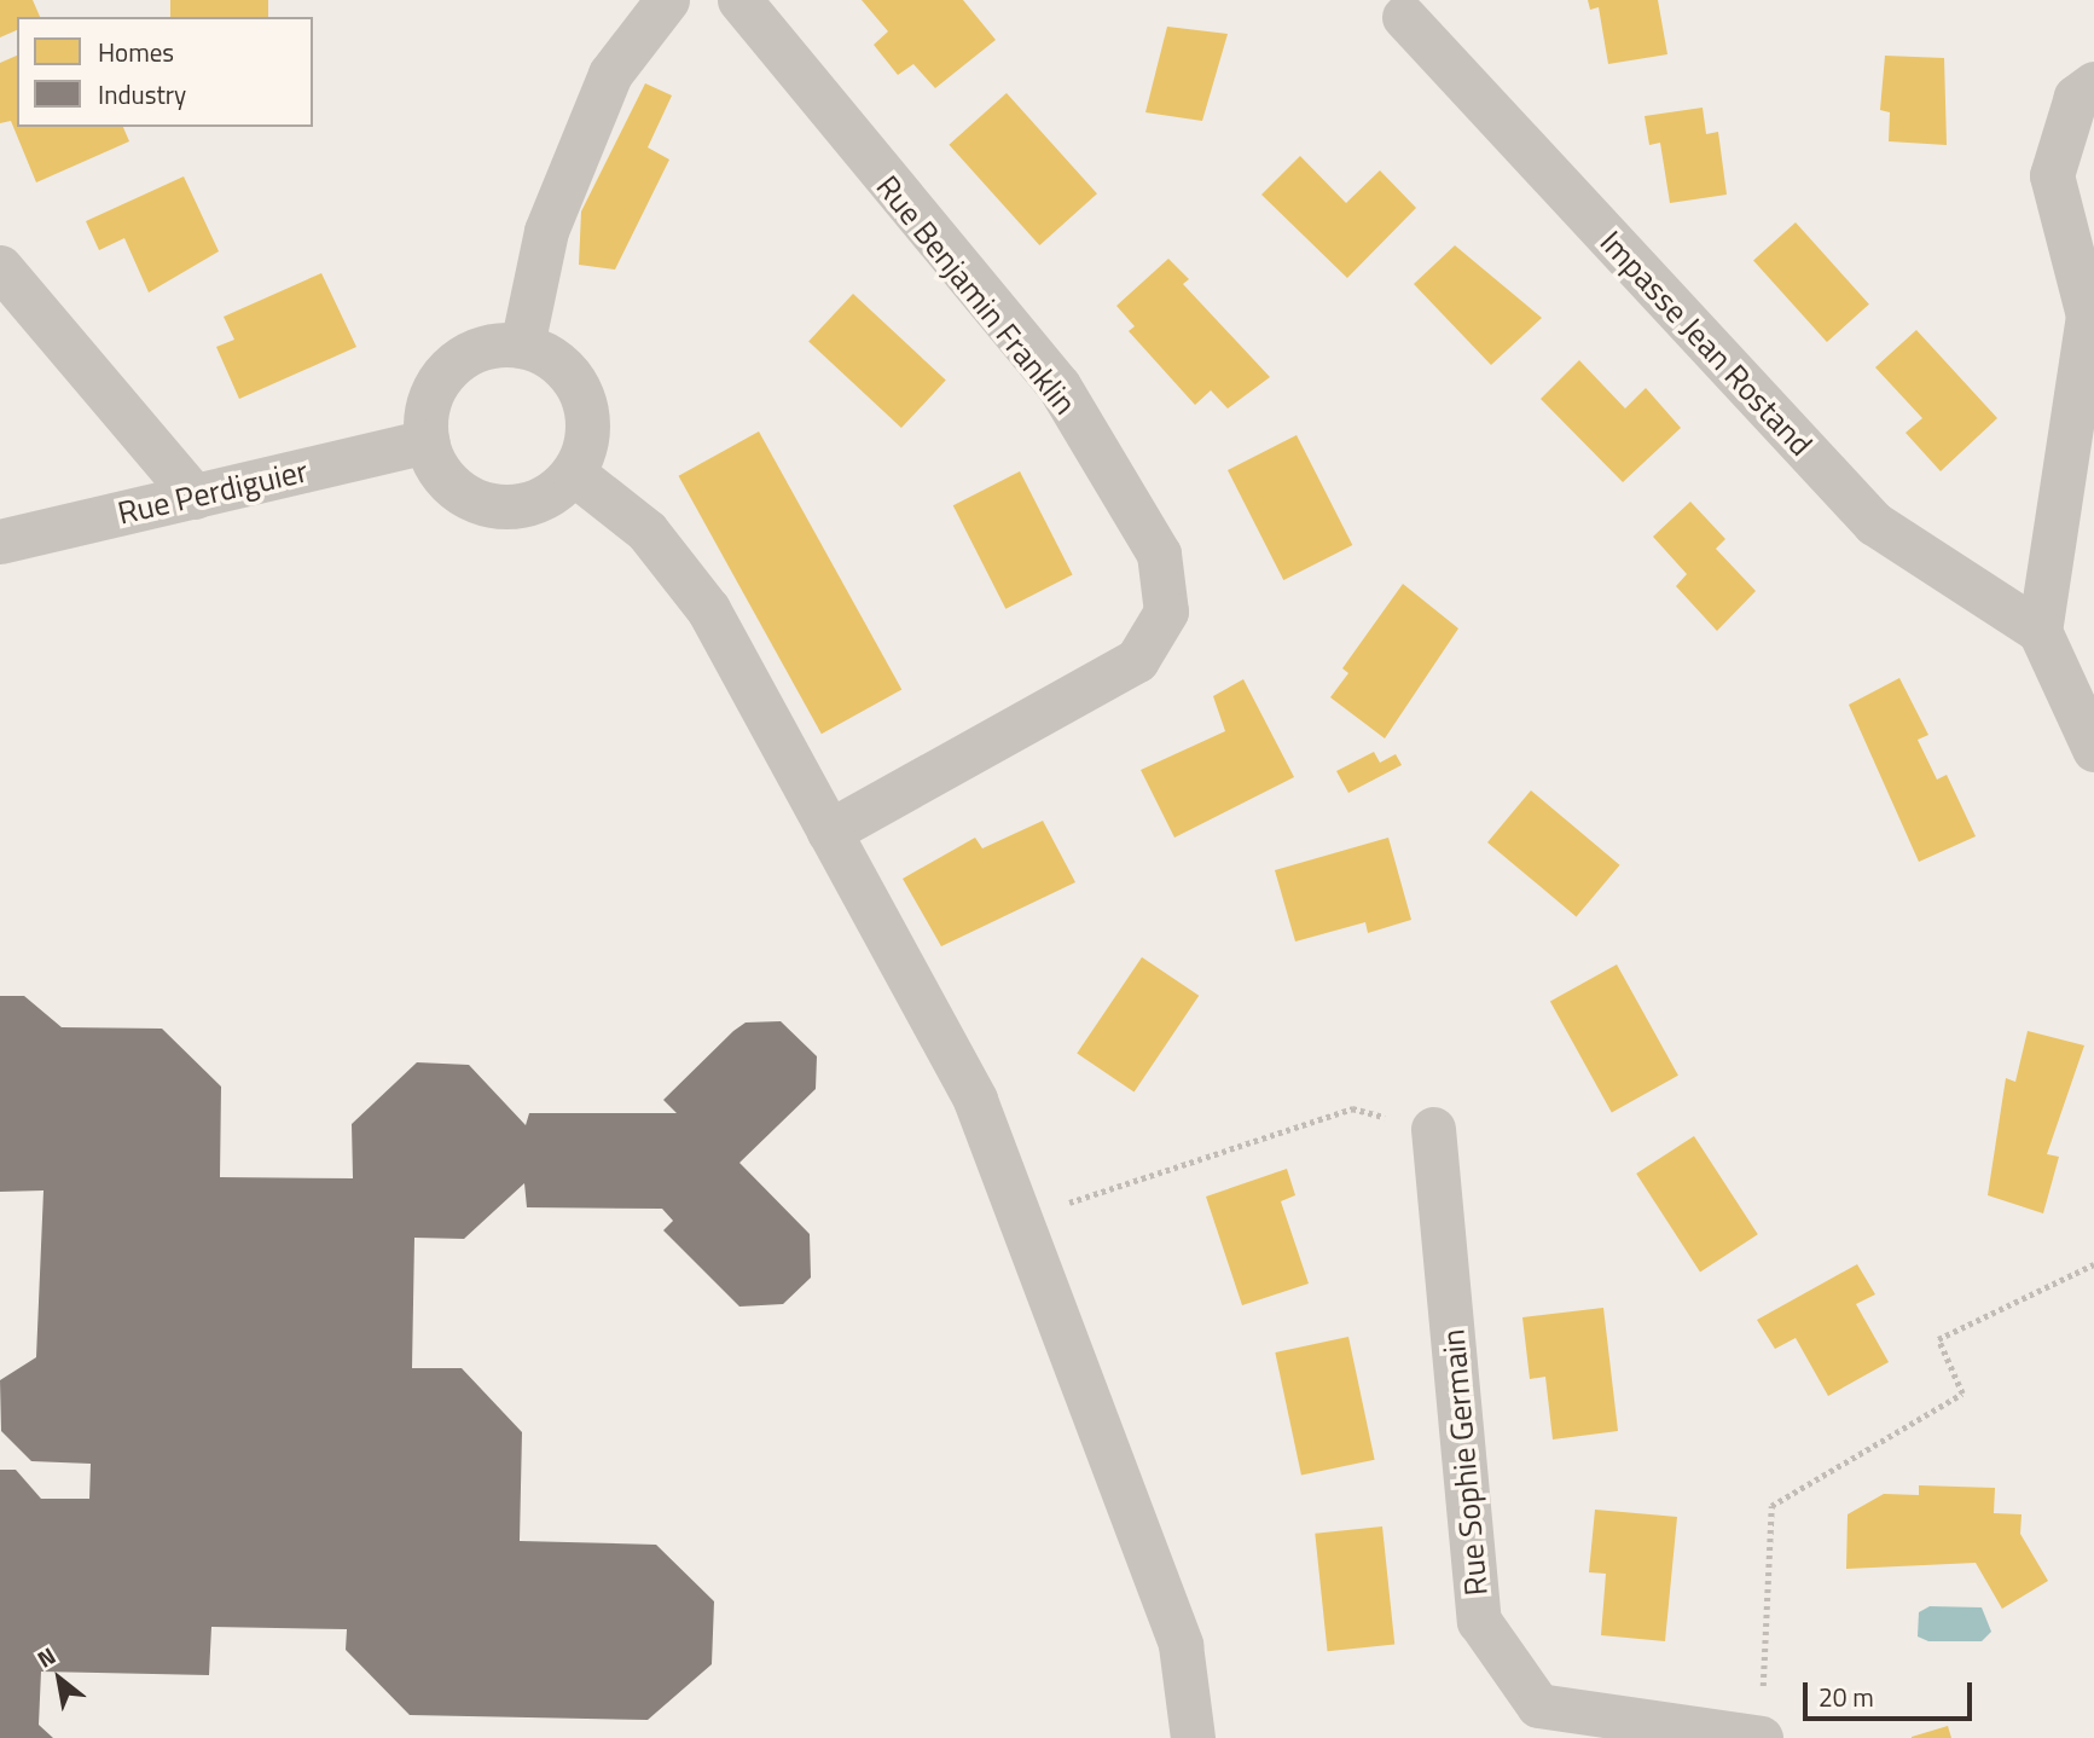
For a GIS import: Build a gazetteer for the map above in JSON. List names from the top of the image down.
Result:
{
  "streets": {
    "street": [
      "Rue Benjamin Franklin",
      "Impasse Jean Rostand",
      "Rue Perdiguier",
      "Rue Sophie Germain"
    ]
  },
  "legend": ["Homes", "Industry"],
  "scale_bar": "20 m",
  "north": "top left"
}
